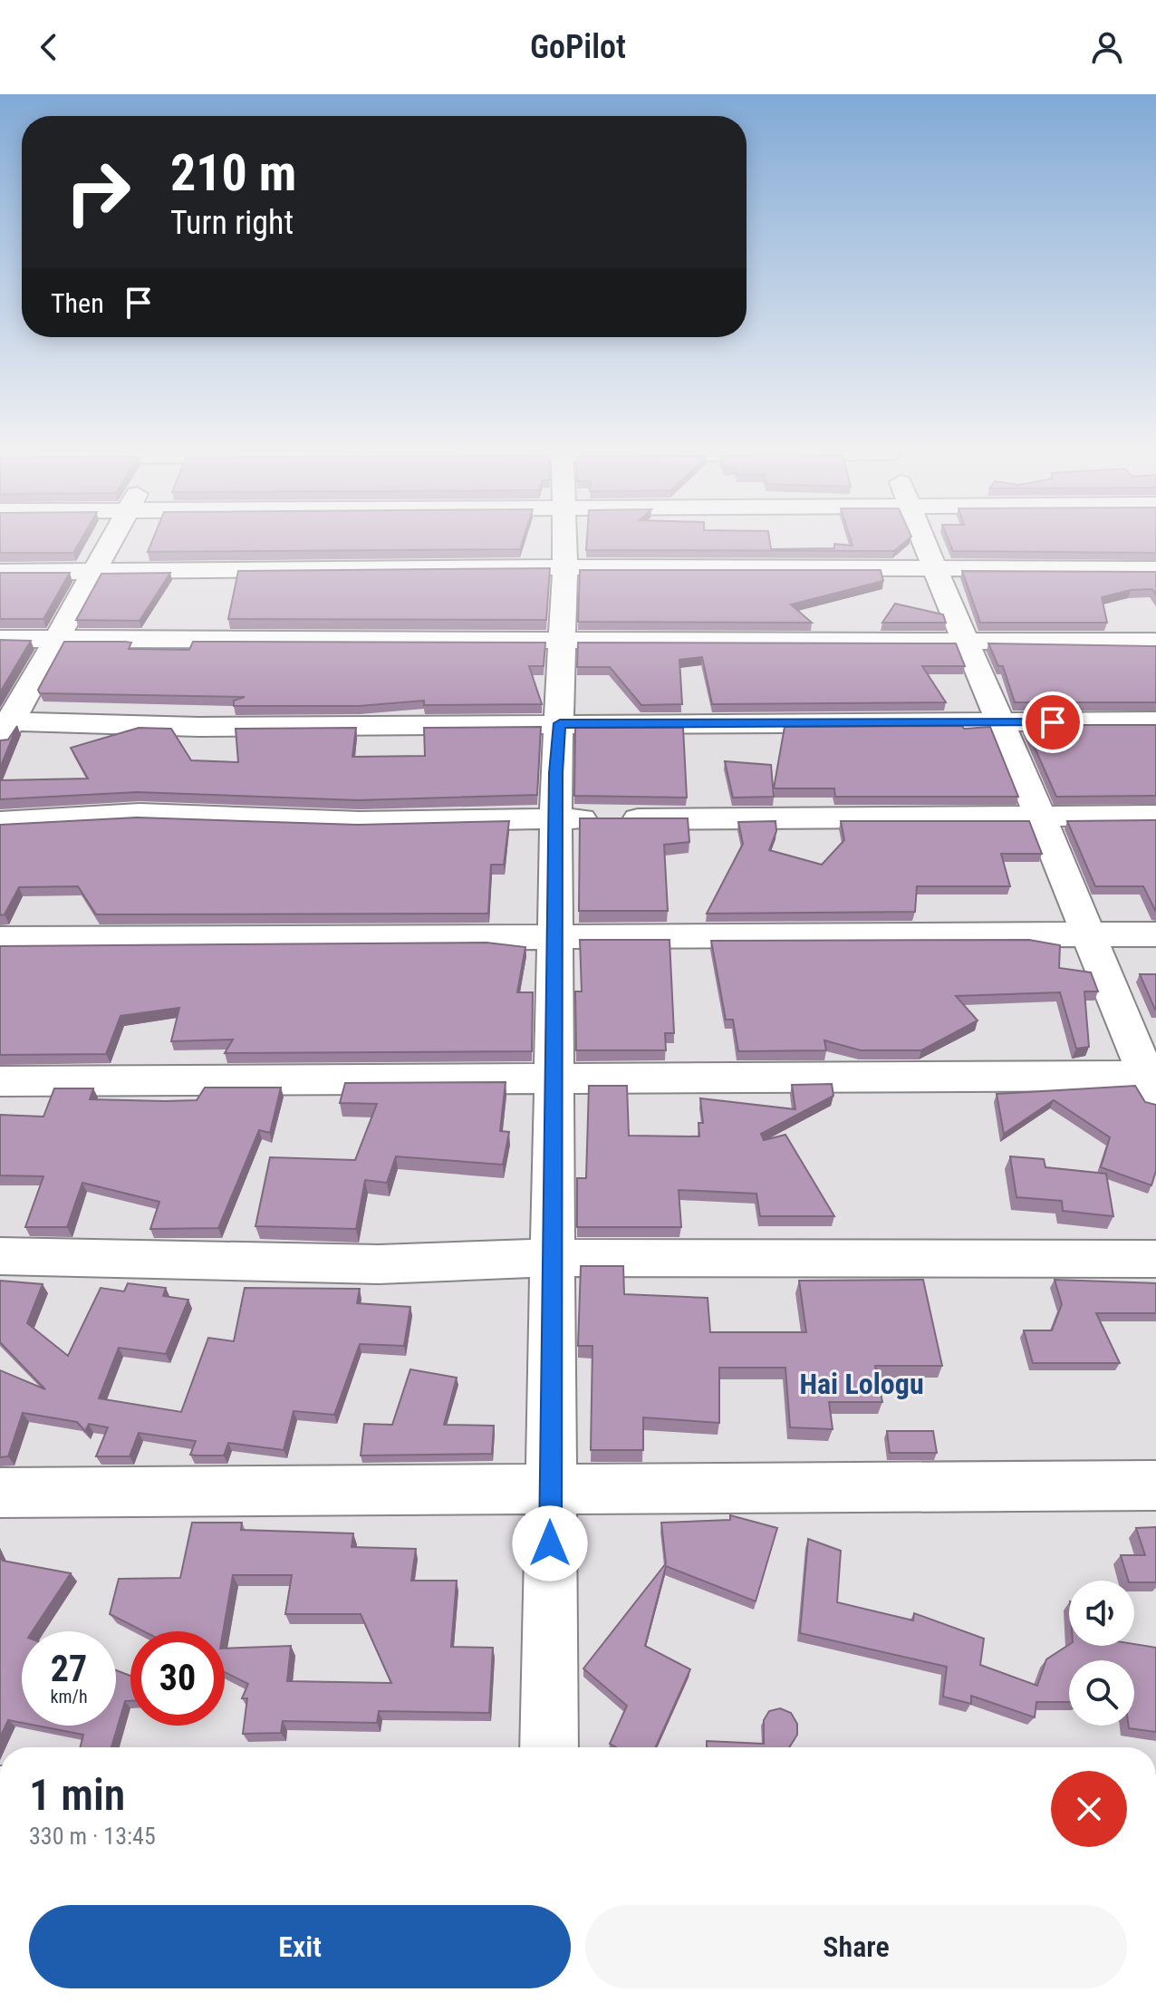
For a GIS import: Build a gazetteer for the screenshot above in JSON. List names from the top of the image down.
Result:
{
  "districts": ["Hai Lologu"],
  "page": {
    "header": "GoPilot",
    "turn": ["210 m", "Turn right"],
    "then": "Then",
    "speed": "27 km/h",
    "limit": "30",
    "heading": ["1 min", "330 m · 13:45"],
    "buttons": ["Exit", "Share"]
  }
}
